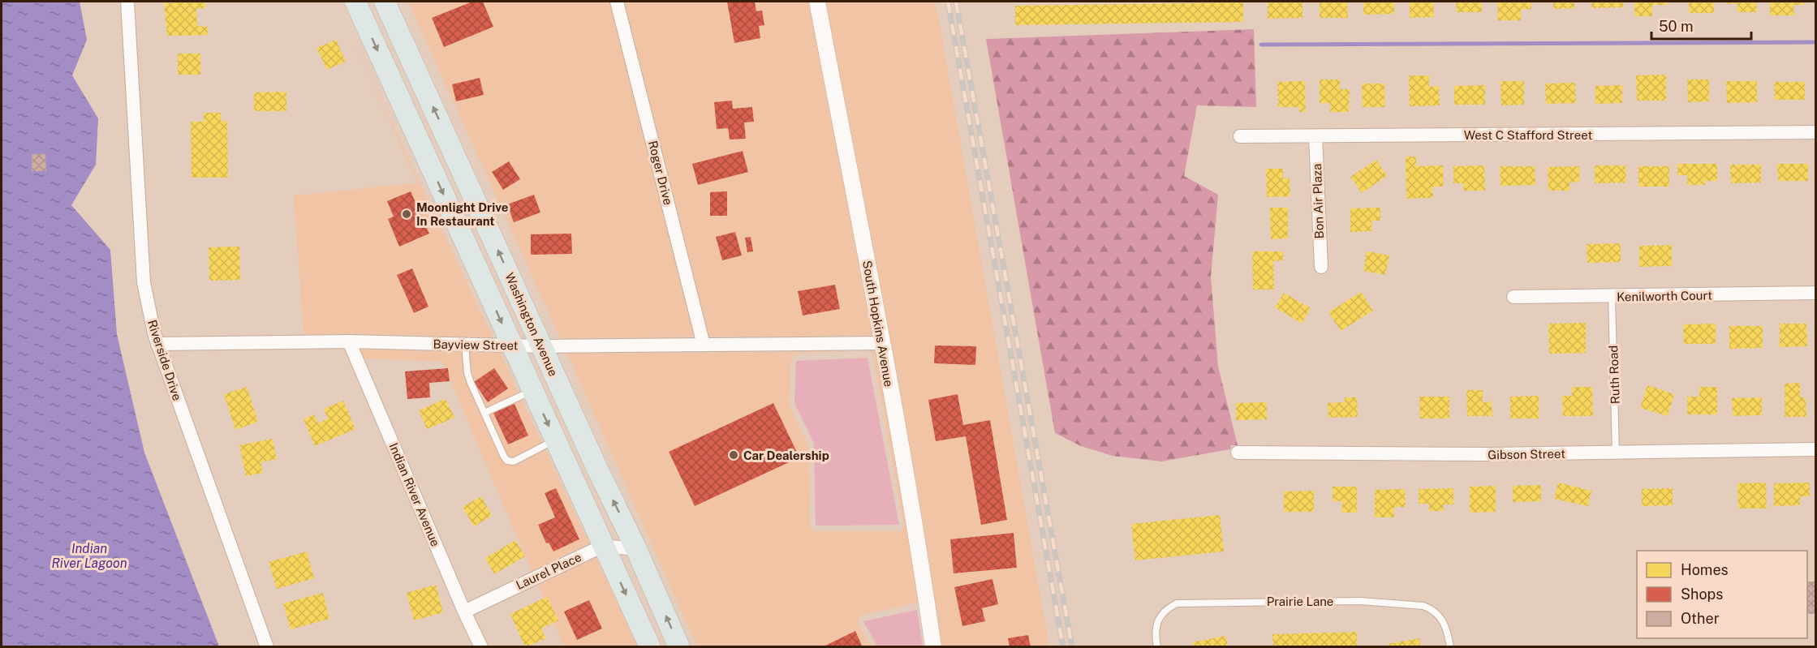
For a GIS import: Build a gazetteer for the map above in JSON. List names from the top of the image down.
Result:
{
  "streets": {
    "main road": ["Washington Avenue"],
    "street": [
      "West C Stafford Street",
      "Roger Drive",
      "Bon Air Plaza",
      "Kenilworth Court",
      "South Hopkins Avenue",
      "Bayview Street",
      "Riverside Drive",
      "Gibson Street",
      "Indian River Avenue",
      "Laurel Place"
    ],
    "lane": ["Ruth Road", "Prairie Lane"]
  },
  "crossings": [
    ["West C Stafford Street", "Bon Air Plaza"],
    ["Roger Drive", "Bayview Street"],
    ["Kenilworth Court", "Ruth Road"],
    ["South Hopkins Avenue", "Bayview Street"],
    ["Washington Avenue", "Bayview Street"],
    ["Bayview Street", "Riverside Drive"],
    ["Bayview Street", "Indian River Avenue"],
    ["Ruth Road", "Gibson Street"],
    ["Indian River Avenue", "Laurel Place"]
  ],
  "water": ["Indian River Lagoon"],
  "places": ["Moonlight Drive In Restaurant", "Car Dealership"],
  "legend": ["Homes", "Shops", "Other"],
  "scale_bar": "50 m"
}
